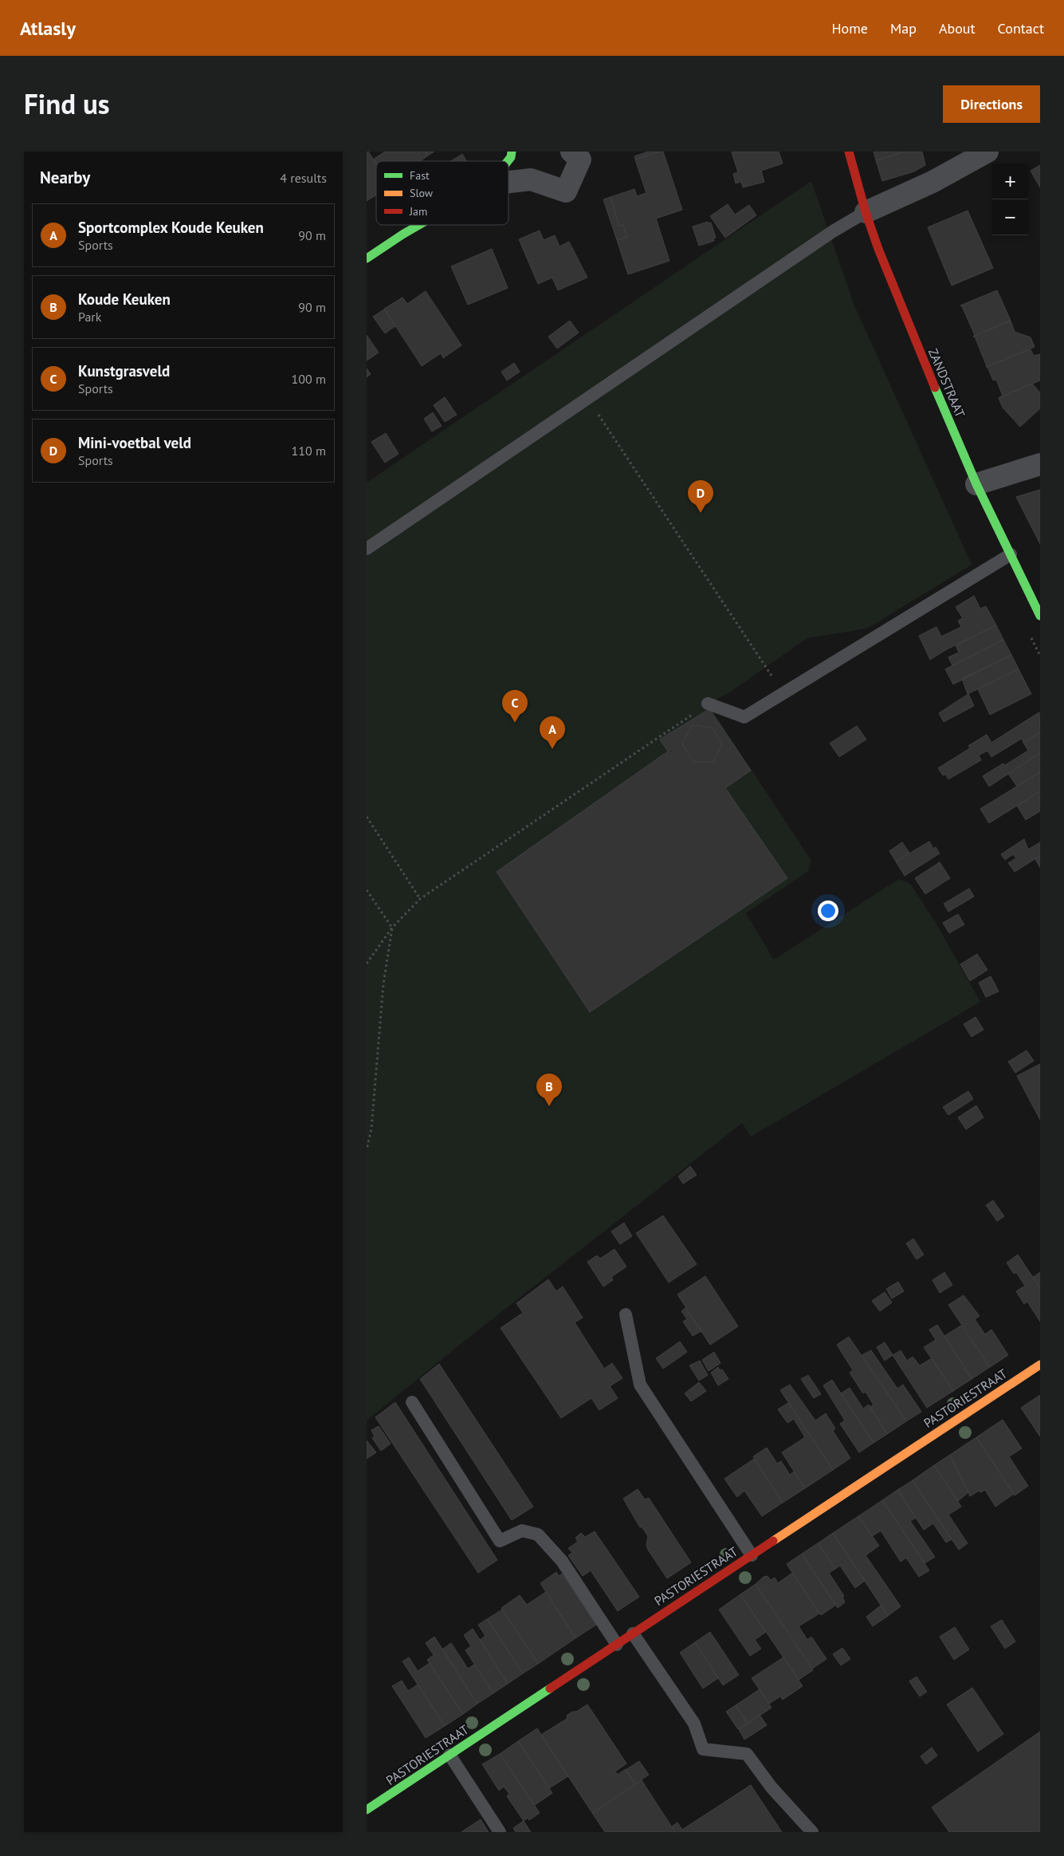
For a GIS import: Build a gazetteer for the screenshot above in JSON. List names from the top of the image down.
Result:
{
  "streets": {
    "street": ["ZANDSTRAAT", "PASTORIESTRAAT"]
  },
  "legend": ["Fast", "Slow", "Jam"],
  "page": {
    "header": "Atlasly",
    "nav": [
      "Home",
      "Map",
      "About",
      "Contact"
    ],
    "title": "Find us",
    "buttons": "Directions",
    "heading": ["Nearby", "4 results"],
    "map_buttons": ["+", "−"],
    "list": [
      {
        "mark": "A",
        "name": "Sportcomplex Koude Keuken",
        "note": "Sports",
        "value": "90 m"
      },
      {
        "mark": "B",
        "name": "Koude Keuken",
        "note": "Park",
        "value": "90 m"
      },
      {
        "mark": "C",
        "name": "Kunstgrasveld",
        "note": "Sports",
        "value": "100 m"
      },
      {
        "mark": "D",
        "name": "Mini-voetbal veld",
        "note": "Sports",
        "value": "110 m"
      }
    ],
    "pins": [
      "D",
      "C",
      "A",
      "B"
    ]
  }
}
